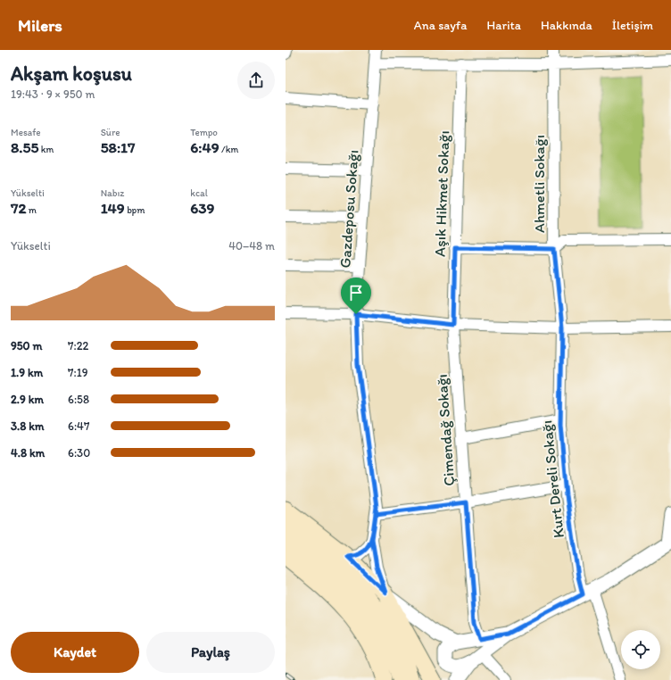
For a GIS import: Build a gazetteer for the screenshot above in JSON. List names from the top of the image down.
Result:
{
  "streets": {
    "street": [
      "Ahmetli Sokağı",
      "Aşık Hikmet Sokağı",
      "Gazdeposu Sokağı",
      "Çimendağ Sokağı",
      "Kurt Dereli Sokağı"
    ]
  },
  "crossings": [
    ["Ahmetli Sokağı", "Kurt Dereli Sokağı"],
    ["Aşık Hikmet Sokağı", "Çimendağ Sokağı"]
  ],
  "page": {
    "header": "Milers",
    "nav": [
      "Ana sayfa",
      "Harita",
      "Hakkında",
      "İletişim"
    ],
    "heading": ["Akşam koşusu", "19:43 · 9 × 950 m"],
    "stats": [
      ["Mesafe", "8.55 km"],
      ["Süre", "58:17"],
      ["Tempo", "6:49 /km"],
      ["Yükselti", "72 m"],
      ["Nabız", "149 bpm"],
      ["kcal", "639"]
    ],
    "chart": ["Yükselti", "40–48 m"],
    "list": [
      {
        "name": "950 m",
        "note": "7:22"
      },
      {
        "name": "1.9 km",
        "note": "7:19"
      },
      {
        "name": "2.9 km",
        "note": "6:58"
      },
      {
        "name": "3.8 km",
        "note": "6:47"
      },
      {
        "name": "4.8 km",
        "note": "6:30"
      }
    ],
    "buttons": ["Kaydet", "Paylaş"]
  }
}
